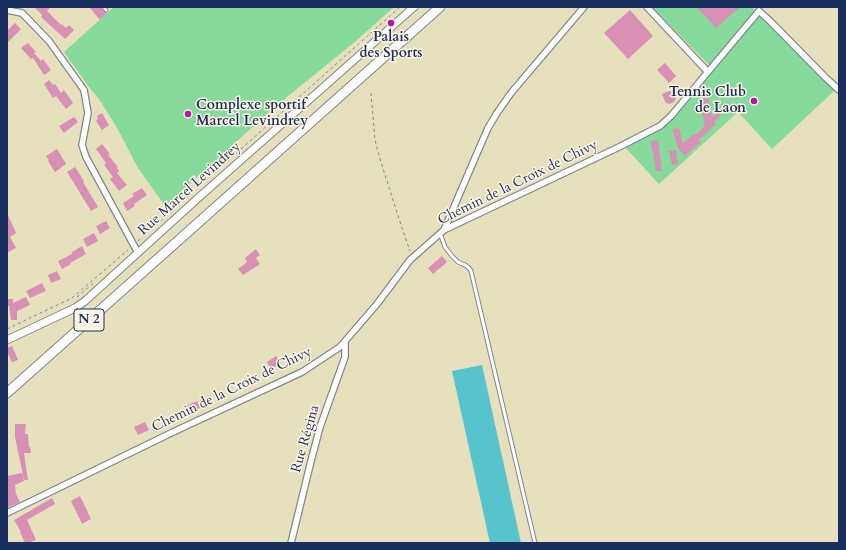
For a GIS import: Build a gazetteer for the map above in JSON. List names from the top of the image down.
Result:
{
  "streets": {
    "main road": ["N 2"],
    "street": ["Chemin de la Croix de Chivy", "Rue Marcel Levindrey", "Rue Régina"]
  },
  "crossings": [
    ["Chemin de la Croix de Chivy", "Rue Régina"]
  ],
  "places": ["Palais des Sports", "Tennis Club de Laon", "Complexe sportif Marcel Levindrey"]
}
